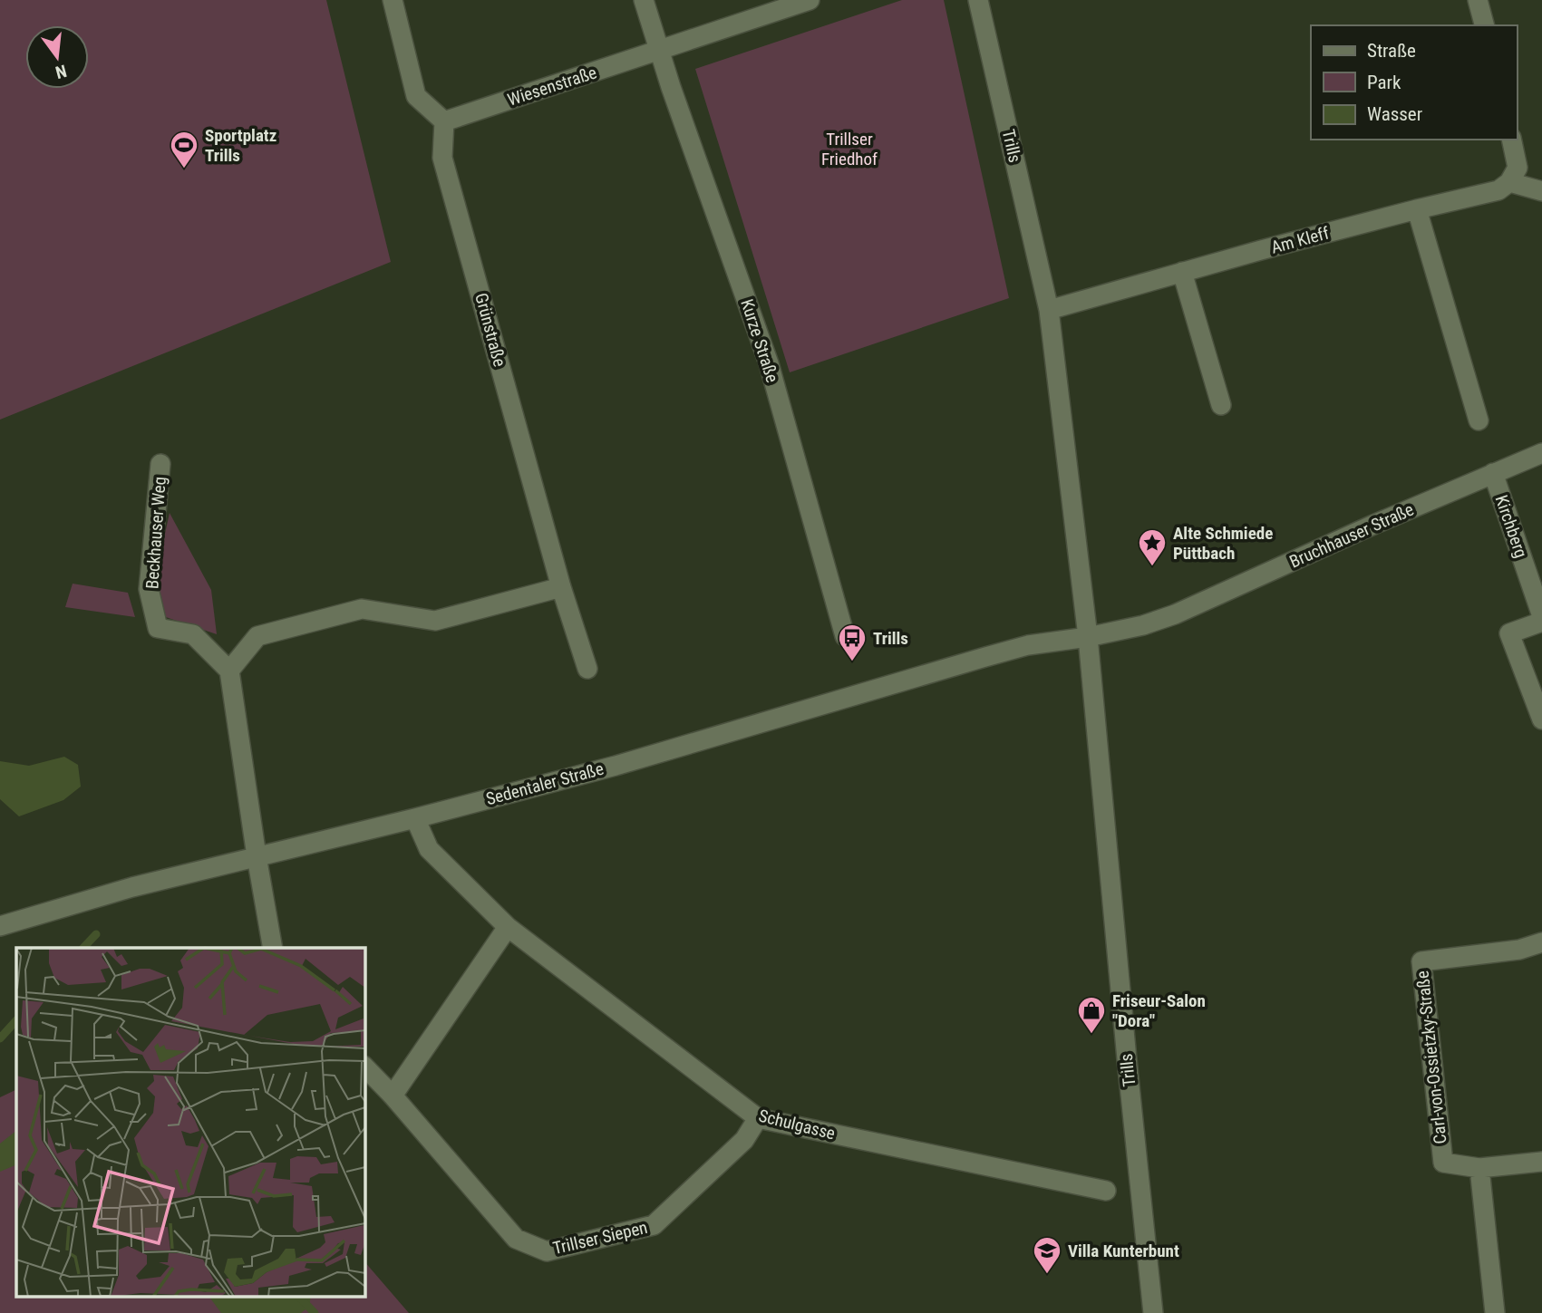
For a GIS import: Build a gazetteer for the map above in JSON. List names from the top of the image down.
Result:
{
  "streets": {
    "street": [
      "Wiesenstraße",
      "Trills",
      "Am Kleff",
      "Grünstraße",
      "Kurze Straße",
      "Kirchberg",
      "Beckhauser Weg",
      "Bruchhauser Straße",
      "Sedentaler Straße",
      "Carl-von-Ossietzky-Straße",
      "Schulgasse",
      "Trillser Siepen"
    ]
  },
  "crossings": [
    ["Wiesenstraße", "Grünstraße"],
    ["Wiesenstraße", "Kurze Straße"],
    ["Trills", "Am Kleff"],
    ["Trills", "Bruchhauser Straße"],
    ["Trills", "Sedentaler Straße"],
    ["Kirchberg", "Bruchhauser Straße"],
    ["Bruchhauser Straße", "Sedentaler Straße"],
    ["Sedentaler Straße", "Schulgasse"],
    ["Schulgasse", "Trillser Siepen"]
  ],
  "parks": ["Trillser Friedhof"],
  "places": {
    "sports": ["Sportplatz Trills"],
    "place": ["Alte Schmiede Püttbach"],
    "bus stop": ["Trills"],
    "shop": ["Friseur-Salon \"Dora\""],
    "school or university": ["Villa Kunterbunt"]
  },
  "legend": ["Straße", "Park", "Wasser"],
  "north": "bottom"
}
